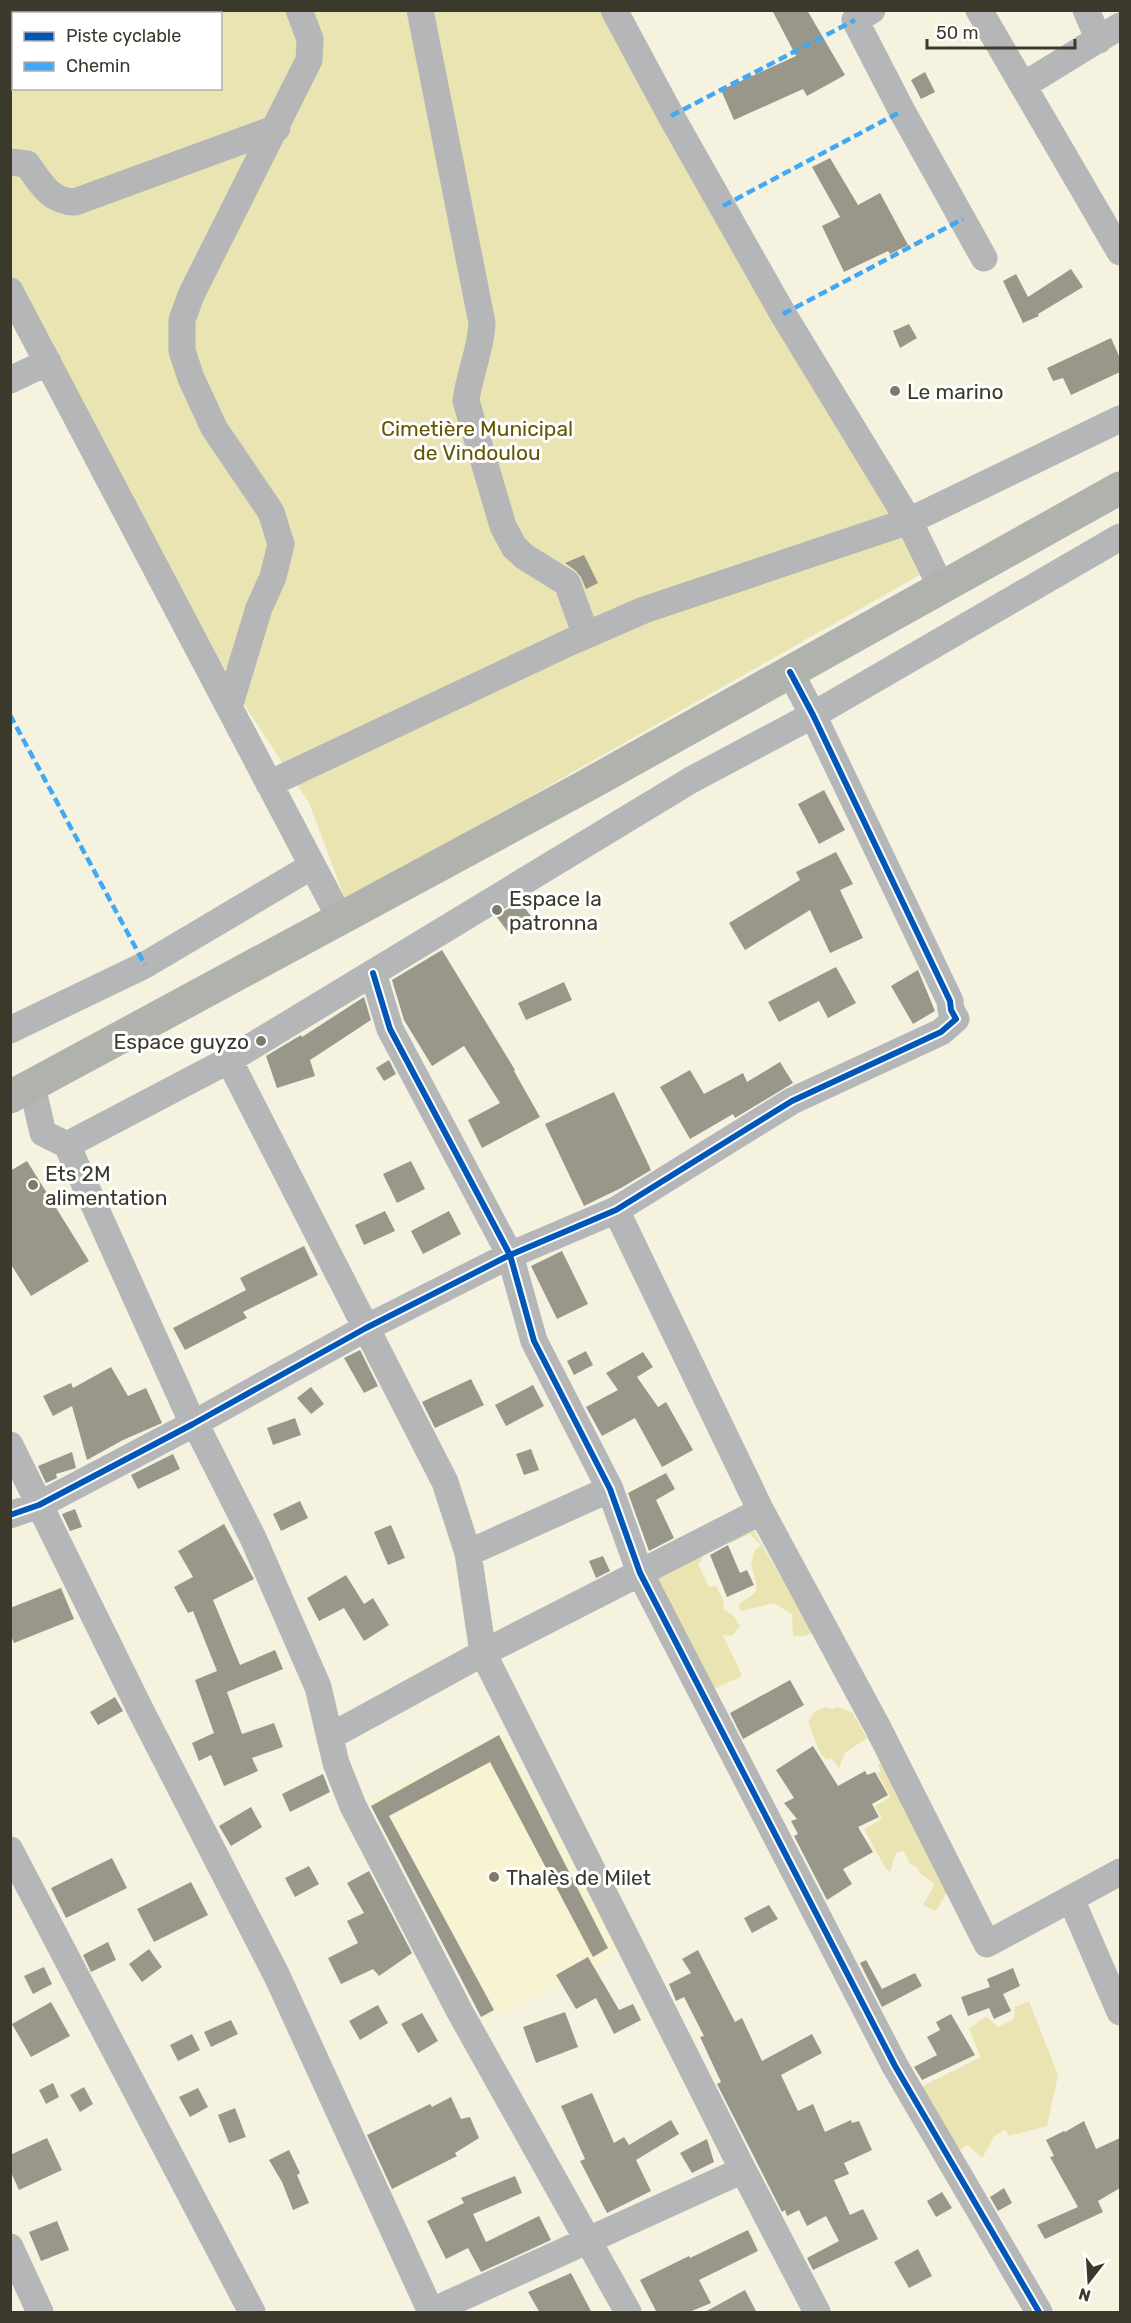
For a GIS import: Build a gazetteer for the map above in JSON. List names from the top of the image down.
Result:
{
  "parks": ["Cimetière Municipal de Vindoulou"],
  "places": [
    "Le marino",
    "Espace la patronna",
    "Espace guyzo",
    "Ets 2M alimentation",
    "Thalès de Milet"
  ],
  "legend": ["Piste cyclable", "Chemin"],
  "scale_bar": "50 m",
  "north": "bottom"
}
